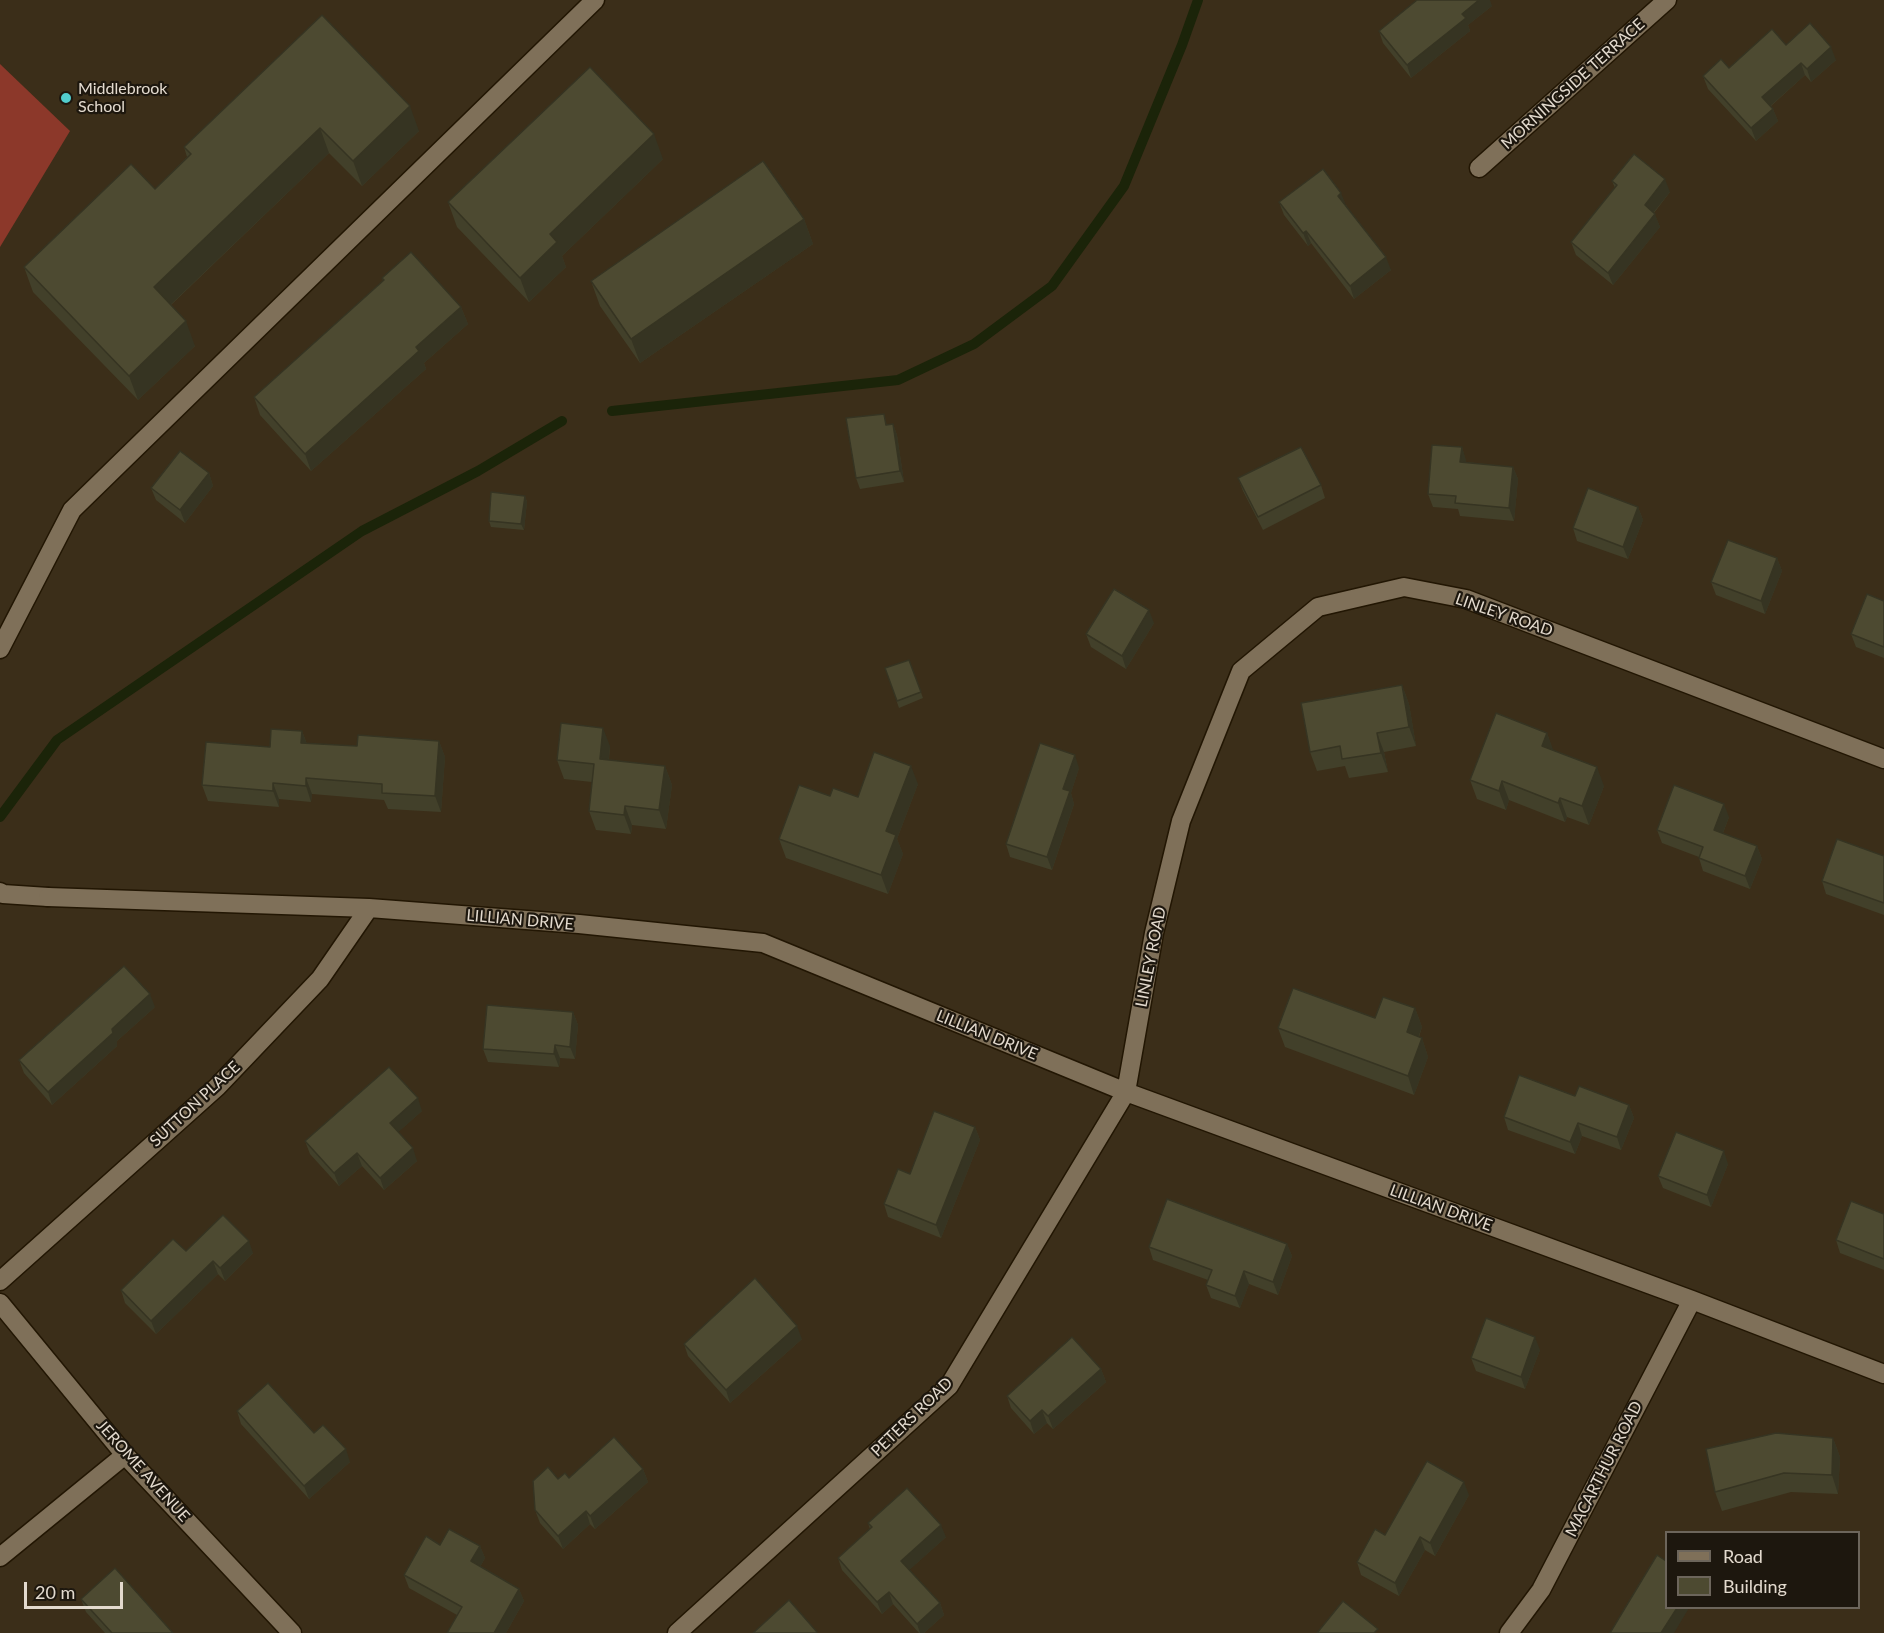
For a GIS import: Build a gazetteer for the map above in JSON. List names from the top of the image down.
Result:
{
  "streets": {
    "street": [
      "MORNINGSIDE TERRACE",
      "LINLEY ROAD",
      "LILLIAN DRIVE",
      "SUTTON PLACE",
      "PETERS ROAD",
      "MACARTHUR ROAD",
      "JEROME AVENUE"
    ]
  },
  "crossings": [
    ["LINLEY ROAD", "LILLIAN DRIVE"],
    ["LINLEY ROAD", "PETERS ROAD"],
    ["LILLIAN DRIVE", "SUTTON PLACE"],
    ["LILLIAN DRIVE", "PETERS ROAD"],
    ["LILLIAN DRIVE", "MACARTHUR ROAD"]
  ],
  "places": ["Middlebrook School"],
  "legend": ["Road", "Building"],
  "scale_bar": "20 m"
}
